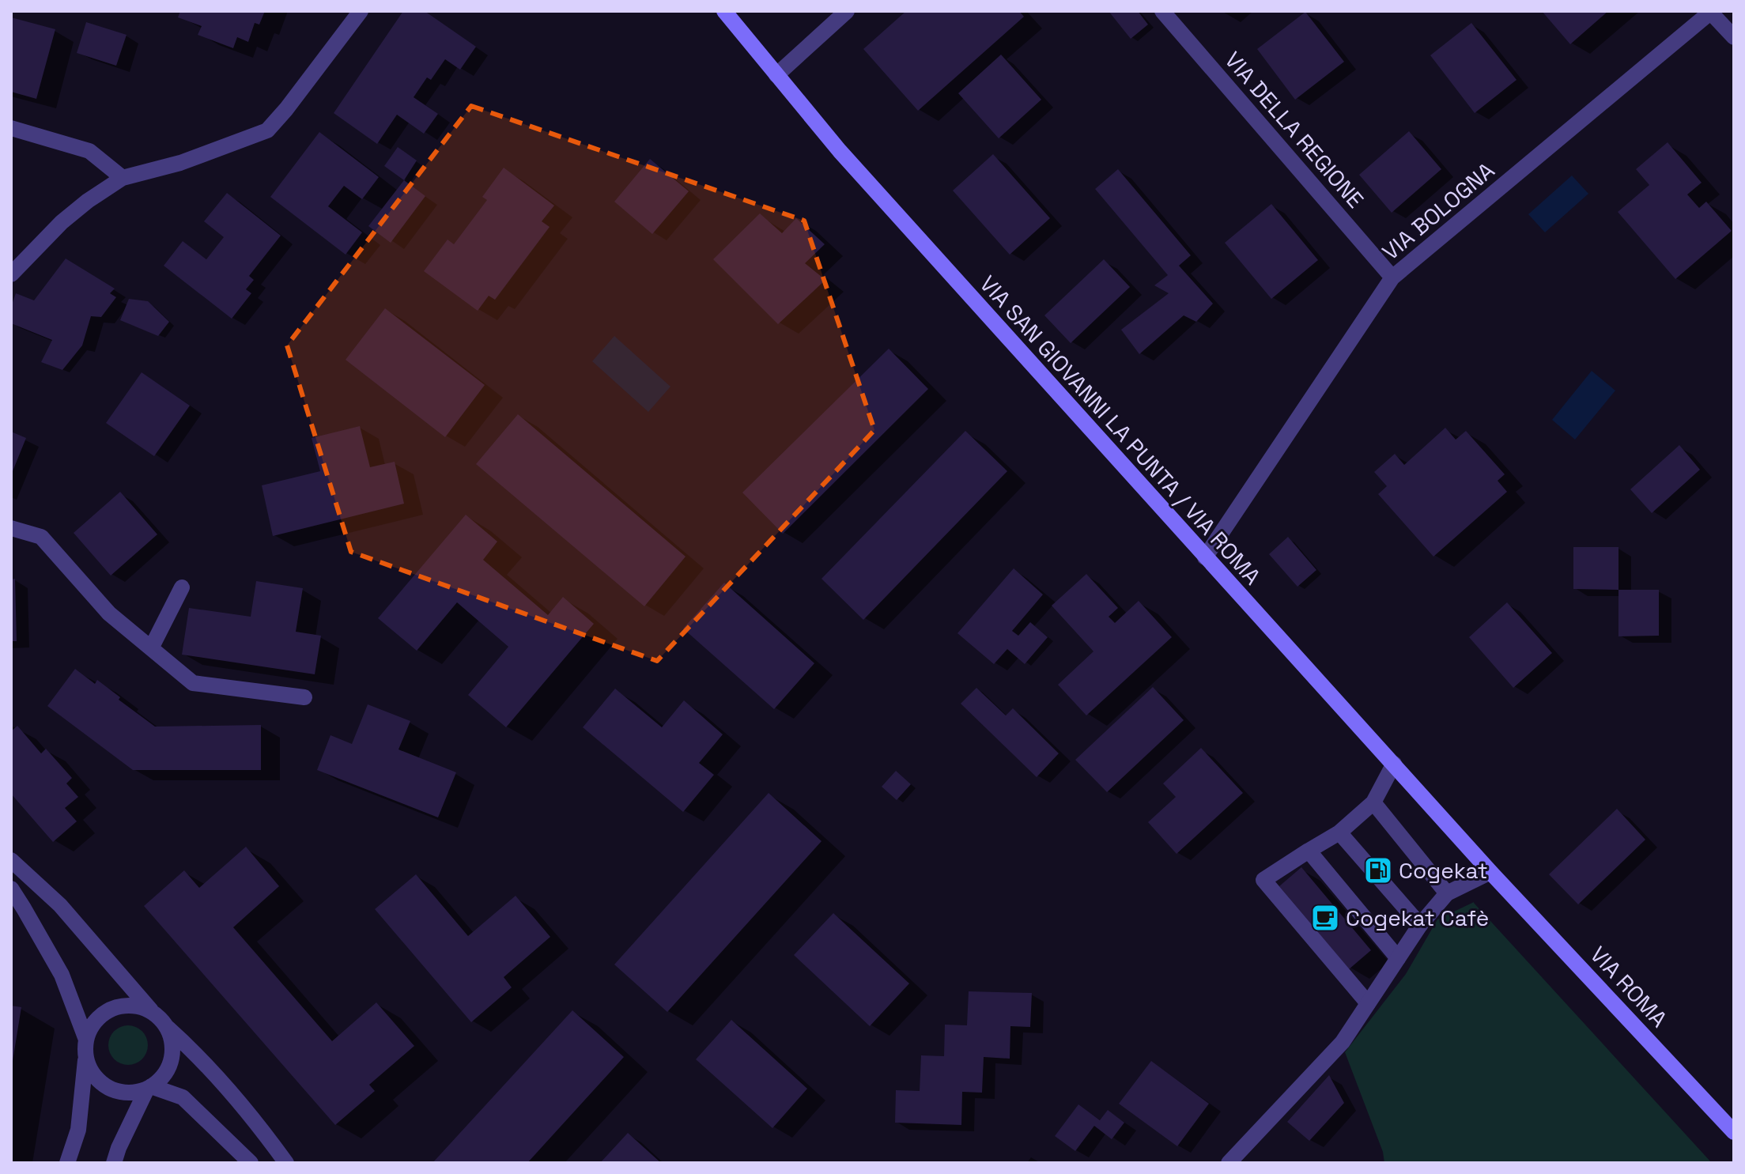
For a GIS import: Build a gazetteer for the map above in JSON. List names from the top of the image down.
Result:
{
  "streets": {
    "main road": ["VIA SAN GIOVANNI LA PUNTA / VIA ROMA", "VIA ROMA"],
    "street": ["VIA DELLA REGIONE", "VIA BOLOGNA"]
  },
  "crossings": [
    ["VIA DELLA REGIONE", "VIA BOLOGNA"],
    ["VIA BOLOGNA", "VIA SAN GIOVANNI LA PUNTA / VIA ROMA"],
    ["VIA SAN GIOVANNI LA PUNTA / VIA ROMA", "VIA ROMA"]
  ],
  "places": {
    "fuel station": ["Cogekat"],
    "cafe": ["Cogekat Cafè"]
  }
}
